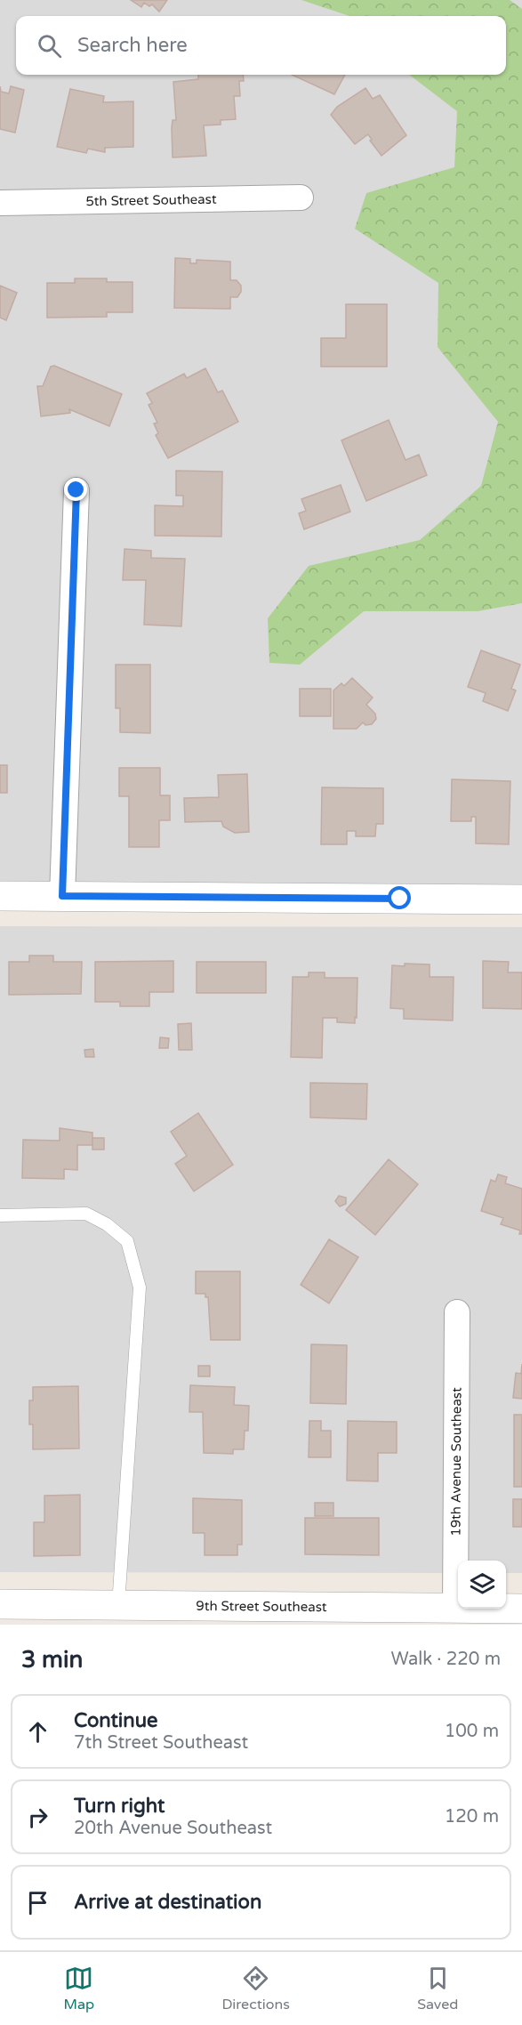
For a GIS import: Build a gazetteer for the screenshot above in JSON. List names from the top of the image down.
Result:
{
  "streets": {
    "street": ["5th Street Southeast", "19th Avenue Southeast", "9th Street Southeast"]
  },
  "crossings": [
    ["19th Avenue Southeast", "9th Street Southeast"]
  ],
  "page": {
    "search": "Search here",
    "heading": ["3 min", "Walk · 220 m"],
    "list": [
      ["Continue", "7th Street Southeast", "100 m"],
      ["Turn right", "20th Avenue Southeast", "120 m"],
      "Arrive at destination"
    ],
    "nav": ["Map", "Directions", "Saved"]
  }
}
